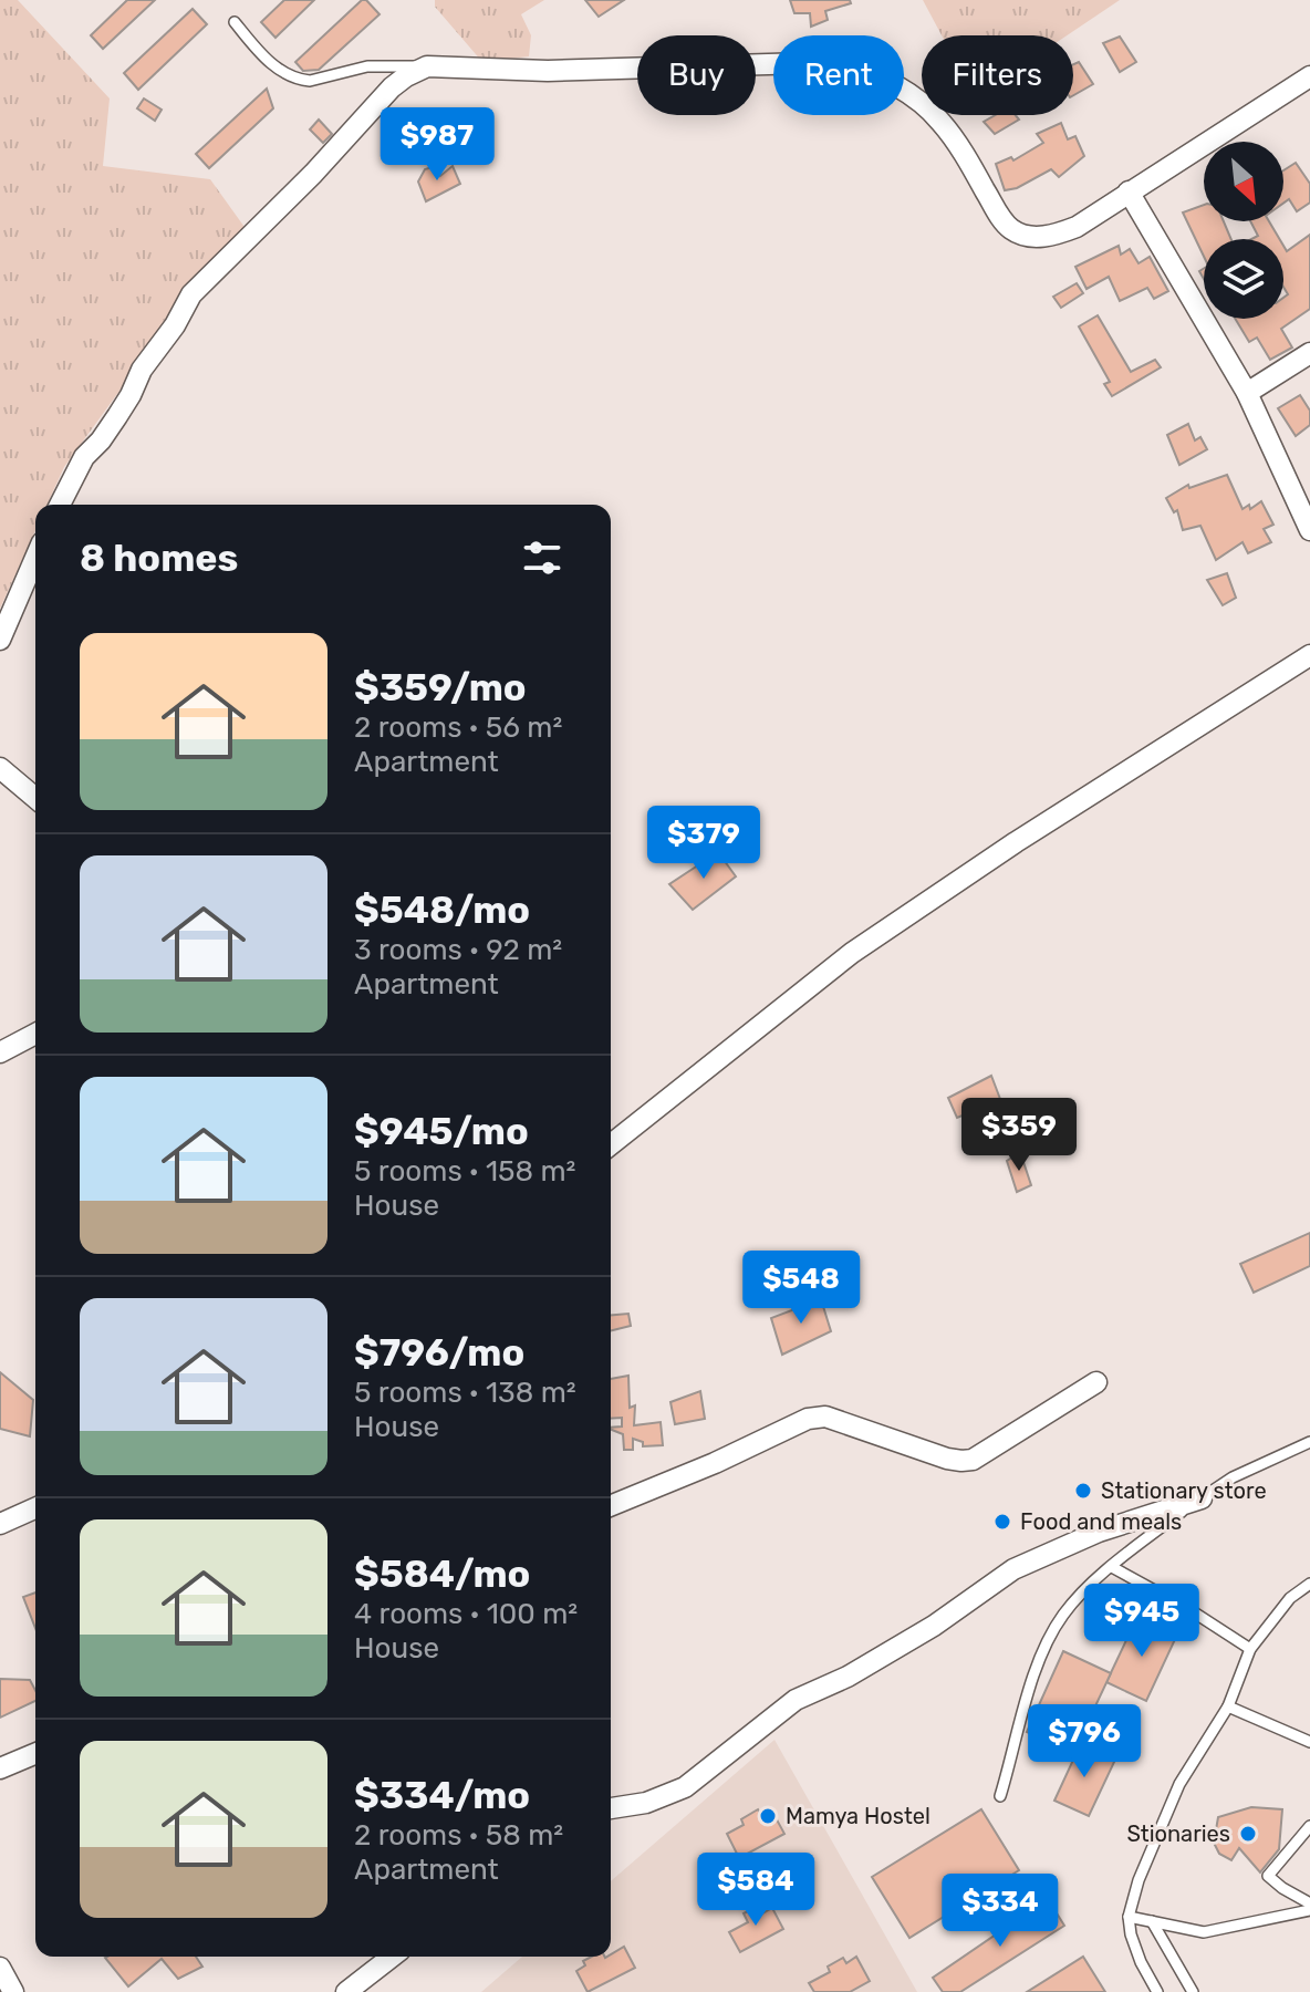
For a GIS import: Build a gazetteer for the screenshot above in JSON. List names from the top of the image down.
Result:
{
  "places": [
    "Stationary store",
    "Food and meals",
    "Mamya Hostel",
    "Stionaries"
  ],
  "north": "bottom right",
  "page": {
    "chip": ["Buy", "Rent", "Filters"],
    "price": [
      "$987",
      "$379",
      "$359",
      "$548",
      "$945",
      "$796",
      "$584",
      "$334"
    ],
    "heading": "8 homes",
    "list": [
      {
        "name": "$359/mo",
        "note": "2 rooms · 56 m² · Apartment"
      },
      {
        "name": "$548/mo",
        "note": "3 rooms · 92 m² · Apartment"
      },
      {
        "name": "$945/mo",
        "note": "5 rooms · 158 m² · House"
      },
      {
        "name": "$796/mo",
        "note": "5 rooms · 138 m² · House"
      },
      {
        "name": "$584/mo",
        "note": "4 rooms · 100 m² · House"
      },
      {
        "name": "$334/mo",
        "note": "2 rooms · 58 m² · Apartment"
      }
    ]
  }
}
